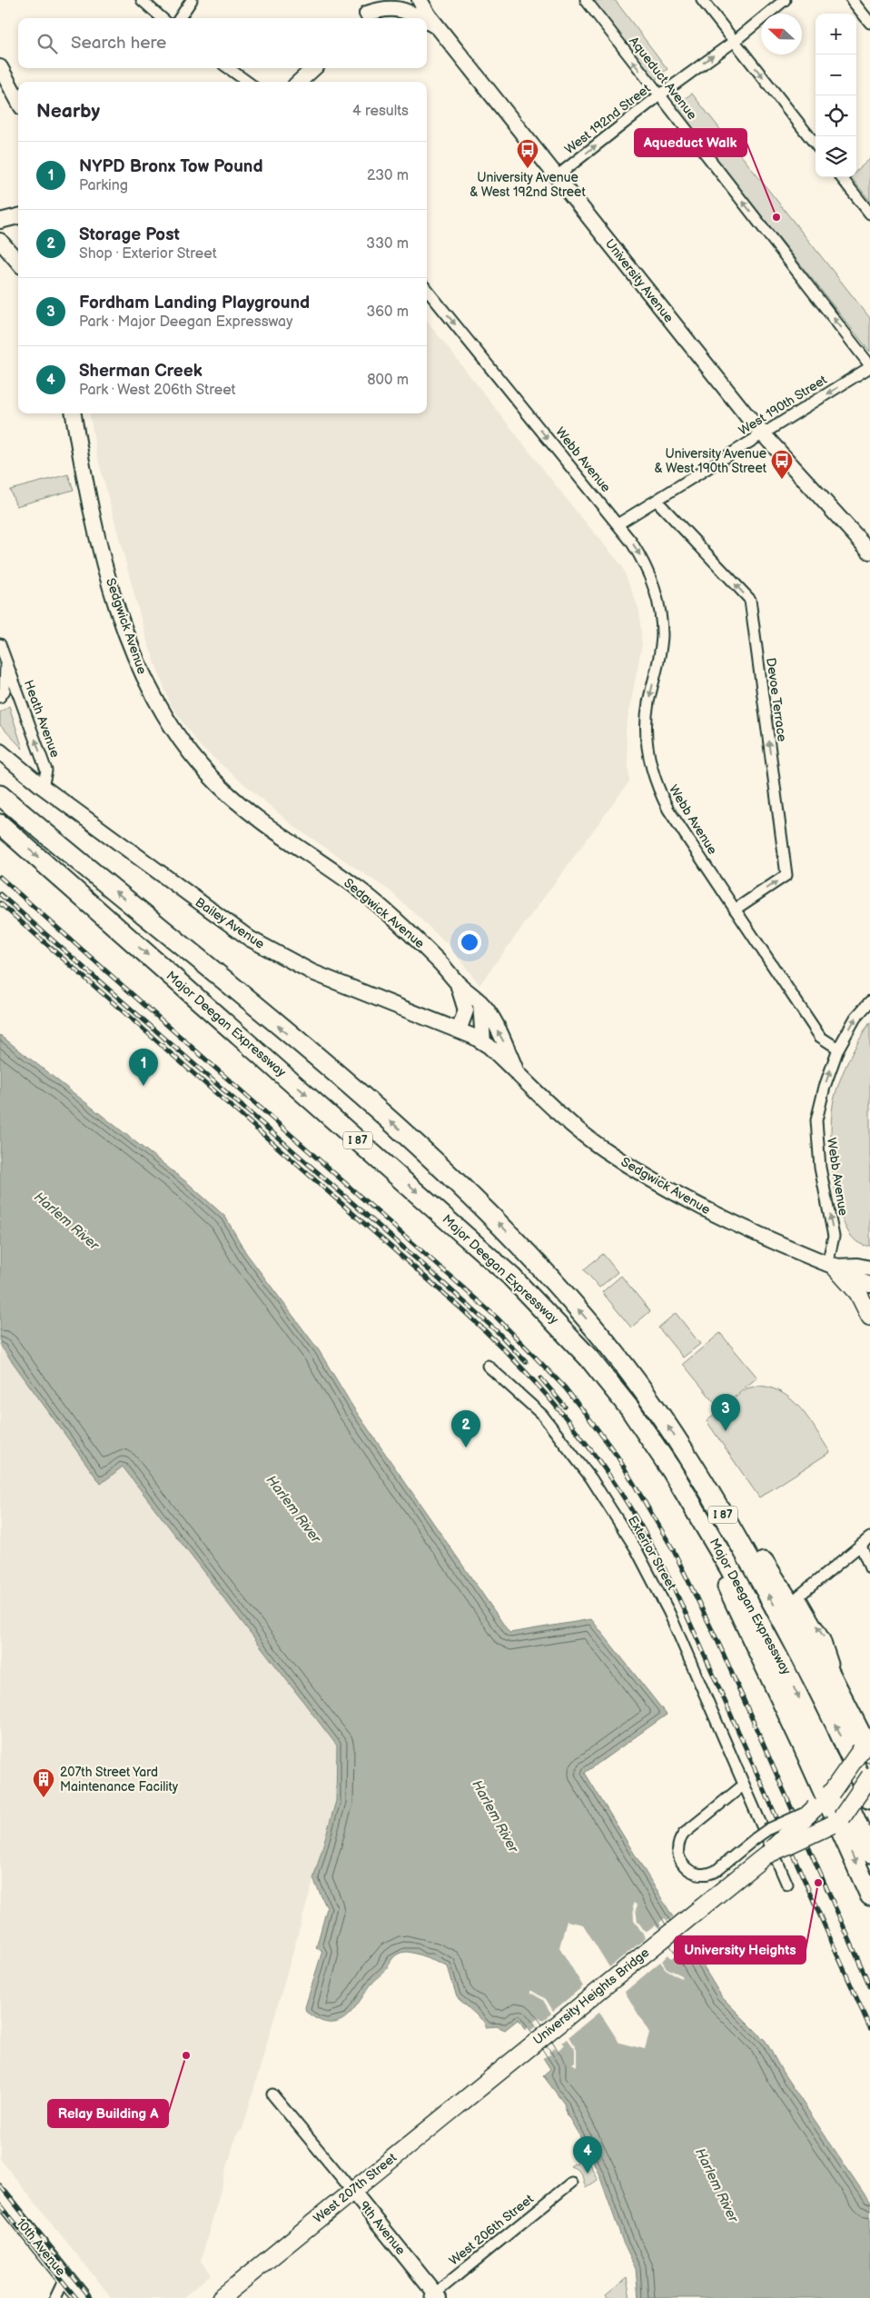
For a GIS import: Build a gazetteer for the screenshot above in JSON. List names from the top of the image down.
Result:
{
  "streets": {
    "highway": ["Major Deegan Expressway", "I 87"],
    "main road": ["University Heights Bridge", "West 207th Street", "10th Avenue"],
    "street": [
      "Aqueduct Avenue",
      "West 192nd Street",
      "University Avenue",
      "West 190th Street",
      "Webb Avenue",
      "Sedgwick Avenue",
      "Devoe Terrace",
      "Heath Avenue",
      "Bailey Avenue",
      "Exterior Street",
      "9th Avenue",
      "West 206th Street"
    ]
  },
  "crossings": [
    ["Aqueduct Avenue", "West 192nd Street"],
    ["Aqueduct Avenue", "West 190th Street"],
    ["West 192nd Street", "University Avenue"],
    ["University Avenue", "West 190th Street"],
    ["West 190th Street", "Webb Avenue"],
    ["West 190th Street", "Devoe Terrace"],
    ["Webb Avenue", "Sedgwick Avenue"],
    ["Webb Avenue", "Devoe Terrace"],
    ["Sedgwick Avenue", "Bailey Avenue"],
    ["Heath Avenue", "Bailey Avenue"],
    ["University Heights Bridge", "West 207th Street"],
    ["West 207th Street", "9th Avenue"],
    ["9th Avenue", "West 206th Street"]
  ],
  "one_way": [
    "Aqueduct Avenue",
    "West 192nd Street",
    "West 190th Street",
    "Devoe Terrace",
    "Heath Avenue"
  ],
  "water": ["Harlem River"],
  "places": {
    "bus stop": ["University Avenue & West 192nd Street", "University Avenue & West 190th Street"],
    "other": ["Aqueduct Walk", "University Heights", "Relay Building A"],
    "building": ["207th Street Yard Maintenance Facility"]
  },
  "north": "left",
  "page": {
    "map_buttons": ["+", "−"],
    "search": "Search here",
    "heading": ["Nearby", "4 results"],
    "list": [
      {
        "mark": "1",
        "name": "NYPD Bronx Tow Pound",
        "note": "Parking",
        "value": "230 m"
      },
      {
        "mark": "2",
        "name": "Storage Post",
        "note": "Shop · Exterior Street",
        "value": "330 m"
      },
      {
        "mark": "3",
        "name": "Fordham Landing Playground",
        "note": "Park · Major Deegan Expressway",
        "value": "360 m"
      },
      {
        "mark": "4",
        "name": "Sherman Creek",
        "note": "Park · West 206th Street",
        "value": "800 m"
      }
    ],
    "pins": [
      "1",
      "3",
      "2",
      "4"
    ]
  }
}
